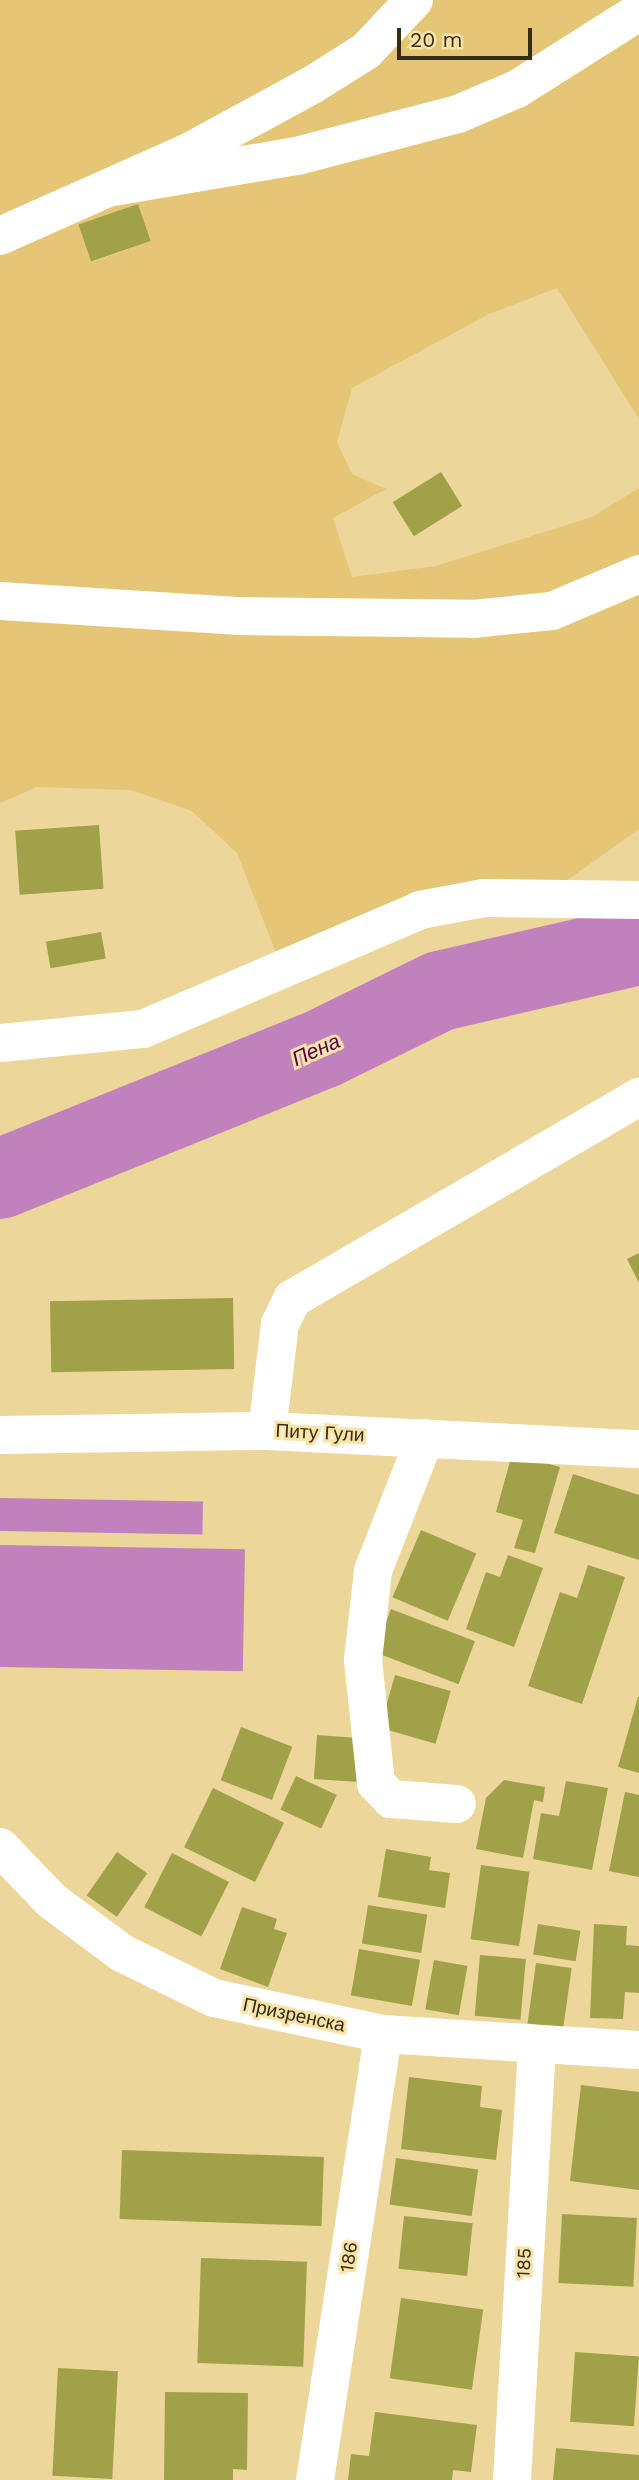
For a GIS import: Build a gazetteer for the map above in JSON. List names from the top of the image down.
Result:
{
  "streets": {
    "street": [
      "Питу Гули",
      "Призренска",
      "186",
      "185"
    ]
  },
  "crossings": [
    ["Призренска", "186"],
    ["Призренска", "185"]
  ],
  "water": ["Пена"],
  "scale_bar": "20 m"
}
